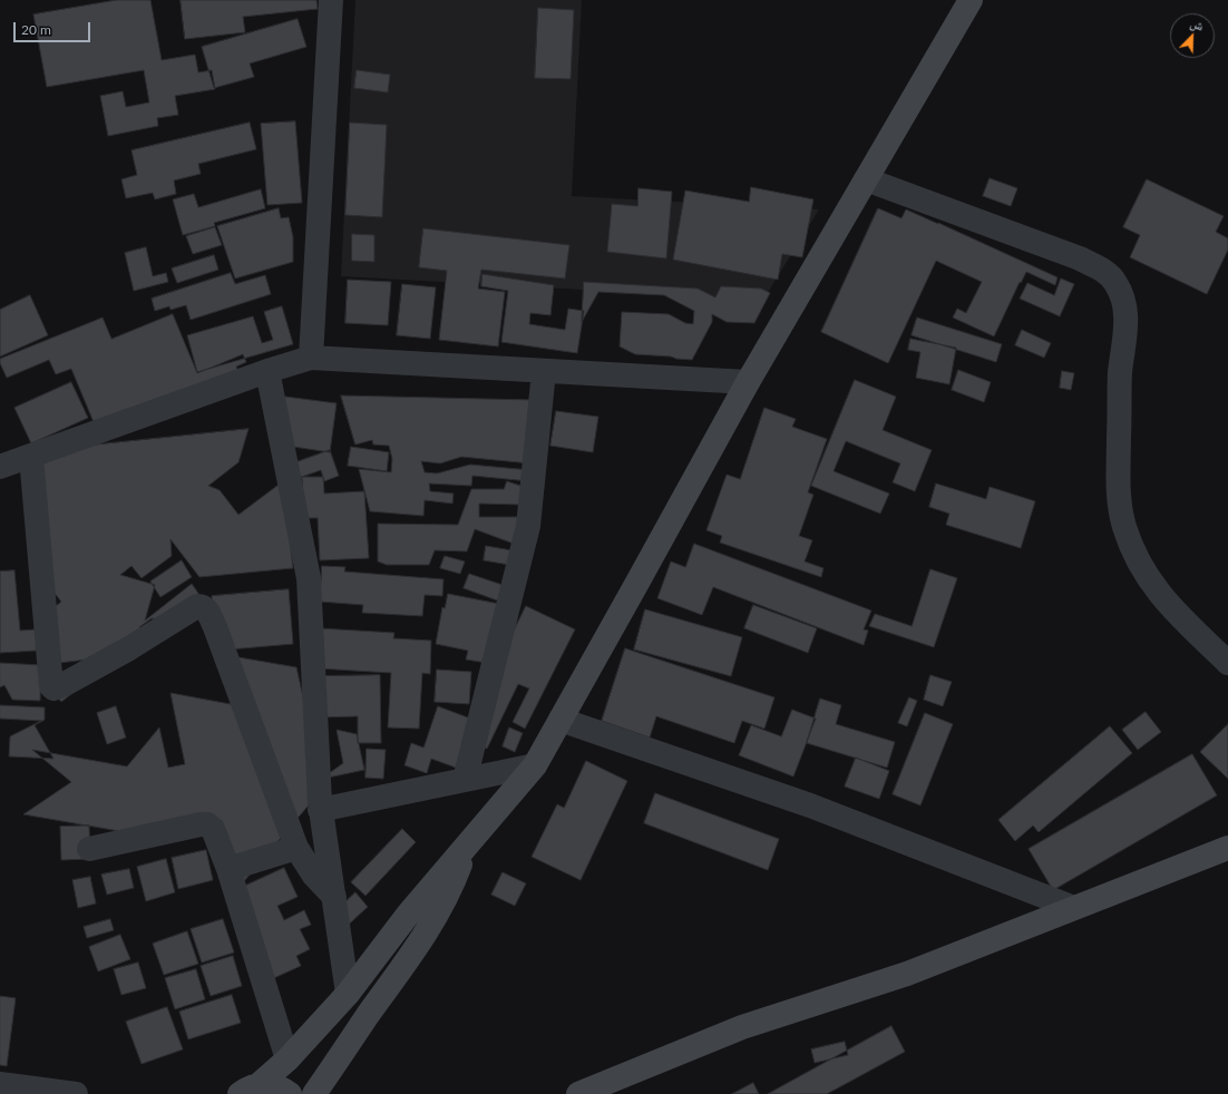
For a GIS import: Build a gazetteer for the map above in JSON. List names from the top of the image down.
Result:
{
  "scale_bar": "20 m",
  "north": "top right"
}
